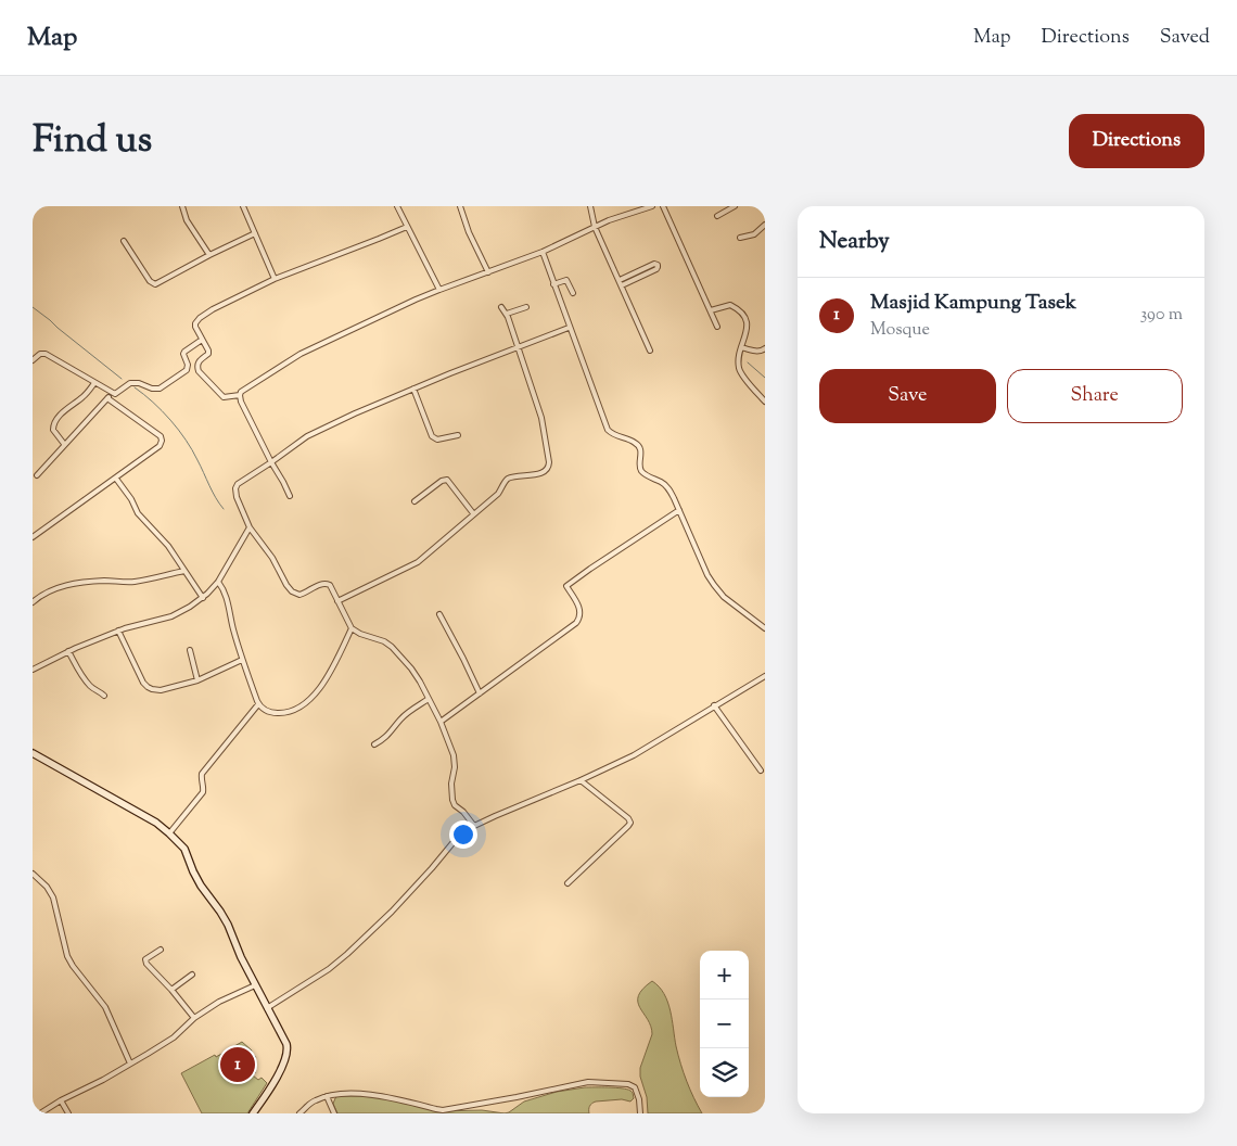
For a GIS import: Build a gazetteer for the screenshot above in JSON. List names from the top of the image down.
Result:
{
  "page": {
    "header": "Map",
    "nav": ["Map", "Directions", "Saved"],
    "title": "Find us",
    "buttons": [
      "Directions",
      ["Save", "Share"]
    ],
    "heading": "Nearby",
    "list": [
      {
        "mark": "1",
        "name": "Masjid Kampung Tasek",
        "note": "Mosque",
        "value": "390 m"
      }
    ],
    "map_buttons": ["+", "−"],
    "pins": "1"
  }
}
